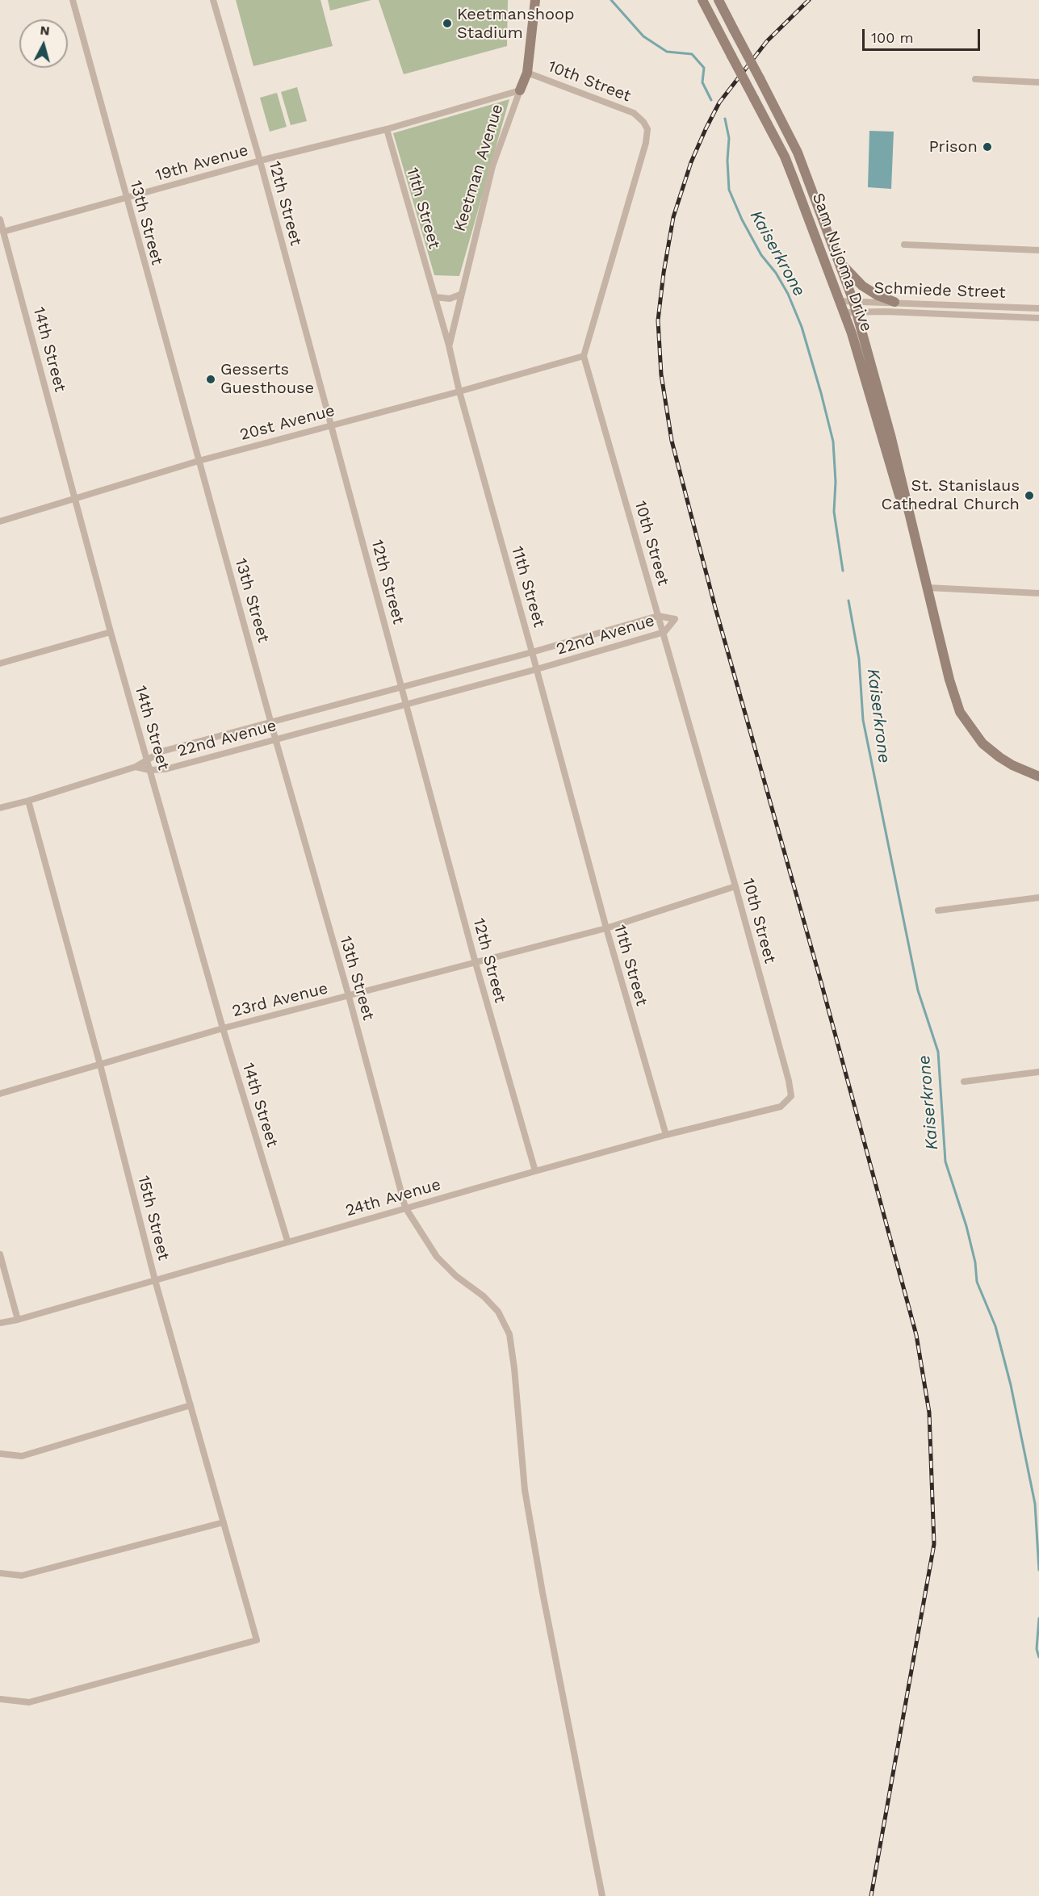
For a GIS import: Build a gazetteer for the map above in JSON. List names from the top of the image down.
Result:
{
  "streets": {
    "main road": ["Keetman Avenue", "Sam Nujoma Drive"],
    "street": [
      "10th Street",
      "19th Avenue",
      "12th Street",
      "11th Street",
      "13th Street",
      "Schmiede Street",
      "14th Street",
      "20st Avenue",
      "22nd Avenue",
      "23rd Avenue",
      "24th Avenue",
      "15th Street"
    ]
  },
  "crossings": [
    ["10th Street", "Keetman Avenue"],
    ["10th Street", "20st Avenue"],
    ["10th Street", "22nd Avenue"],
    ["10th Street", "23rd Avenue"],
    ["10th Street", "24th Avenue"],
    ["19th Avenue", "Keetman Avenue"],
    ["19th Avenue", "12th Street"],
    ["19th Avenue", "11th Street"],
    ["19th Avenue", "13th Street"],
    ["19th Avenue", "14th Street"],
    ["Keetman Avenue", "11th Street"],
    ["12th Street", "20st Avenue"],
    ["12th Street", "22nd Avenue"],
    ["12th Street", "23rd Avenue"],
    ["12th Street", "24th Avenue"],
    ["11th Street", "20st Avenue"],
    ["11th Street", "22nd Avenue"],
    ["11th Street", "23rd Avenue"],
    ["11th Street", "24th Avenue"],
    ["13th Street", "20st Avenue"],
    ["13th Street", "22nd Avenue"],
    ["13th Street", "23rd Avenue"],
    ["13th Street", "24th Avenue"],
    ["Sam Nujoma Drive", "Schmiede Street"],
    ["14th Street", "20st Avenue"],
    ["14th Street", "22nd Avenue"],
    ["14th Street", "23rd Avenue"],
    ["14th Street", "24th Avenue"],
    ["22nd Avenue", "15th Street"],
    ["23rd Avenue", "15th Street"],
    ["24th Avenue", "15th Street"]
  ],
  "water": ["Kaiserkrone"],
  "places": [
    "Keetmanshoop Stadium",
    "Prison",
    "Gesserts Guesthouse",
    "St. Stanislaus Cathedral Church"
  ],
  "scale_bar": "100 m",
  "north": "top"
}
